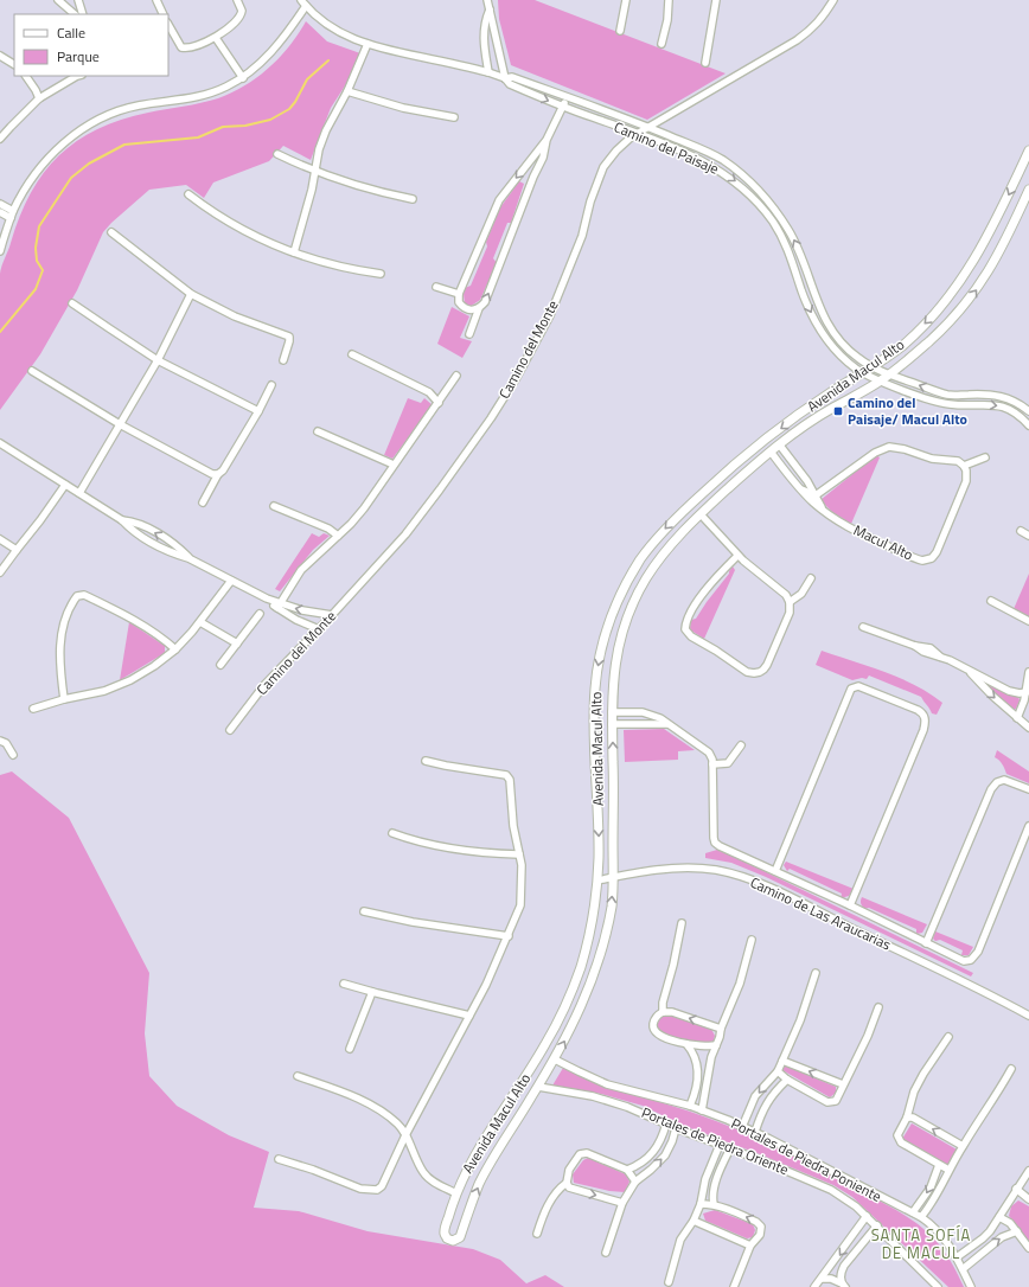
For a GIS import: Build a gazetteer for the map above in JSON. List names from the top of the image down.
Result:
{
  "streets": {
    "street": [
      "Camino del Paisaje",
      "Camino del Monte",
      "Avenida Macul Alto",
      "Macul Alto",
      "Camino de Las Araucarias",
      "Portales de Piedra Oriente",
      "Portales de Piedra Poniente"
    ]
  },
  "crossings": [
    ["Camino del Paisaje", "Camino del Monte"],
    ["Camino del Paisaje", "Avenida Macul Alto"],
    ["Avenida Macul Alto", "Macul Alto"],
    ["Avenida Macul Alto", "Camino de Las Araucarias"],
    ["Avenida Macul Alto", "Portales de Piedra Oriente"],
    ["Avenida Macul Alto", "Portales de Piedra Poniente"]
  ],
  "districts": ["SANTA SOFÍA DE MACUL"],
  "places": {
    "transit": ["Camino del Paisaje/ Macul Alto"]
  },
  "legend": ["Calle", "Parque"]
}
